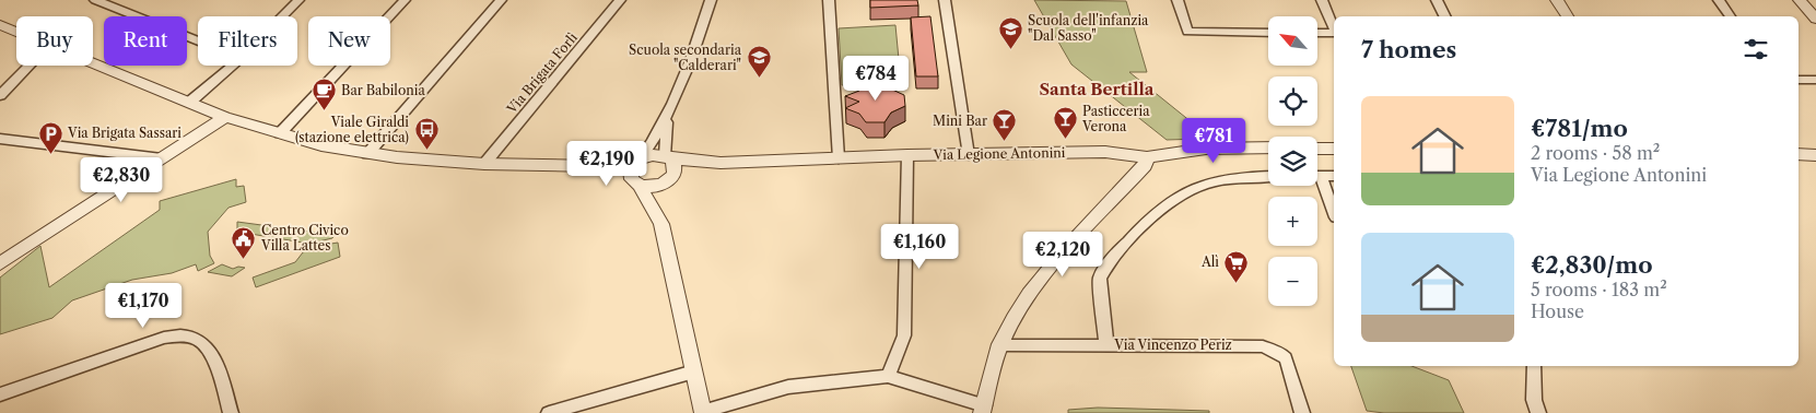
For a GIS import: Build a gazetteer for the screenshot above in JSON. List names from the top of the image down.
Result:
{
  "streets": {
    "street": ["Via Brigata Forlì", "Via Legione Antonini", "Via Vincenzo Periz"]
  },
  "districts": ["Santa Bertilla"],
  "places": {
    "school or university": ["Scuola dell'infanzia \"Dal Sasso\"", "Scuola secondaria \"Calderari\""],
    "cafe": ["Bar Babilonia"],
    "bar": ["Pasticceria Verona", "Mini Bar"],
    "bus stop": ["Viale Giraldi (stazione elettrica)"],
    "parking": ["Via Brigata Sassari"],
    "public building": ["Centro Civico Villa Lattes"],
    "supermarket": ["Alì"]
  },
  "north": "top left",
  "page": {
    "map_buttons": ["+", "−"],
    "chip": [
      "Buy",
      "Rent",
      "Filters",
      "New"
    ],
    "heading": "7 homes",
    "price": [
      "€784",
      "€781",
      "€2,190",
      "€2,830",
      "€1,160",
      "€2,120",
      "€1,170"
    ],
    "list": [
      {
        "name": "€781/mo",
        "note": "2 rooms · 58 m² · Via Legione Antonini"
      },
      {
        "name": "€2,830/mo",
        "note": "5 rooms · 183 m² · House"
      }
    ]
  }
}
